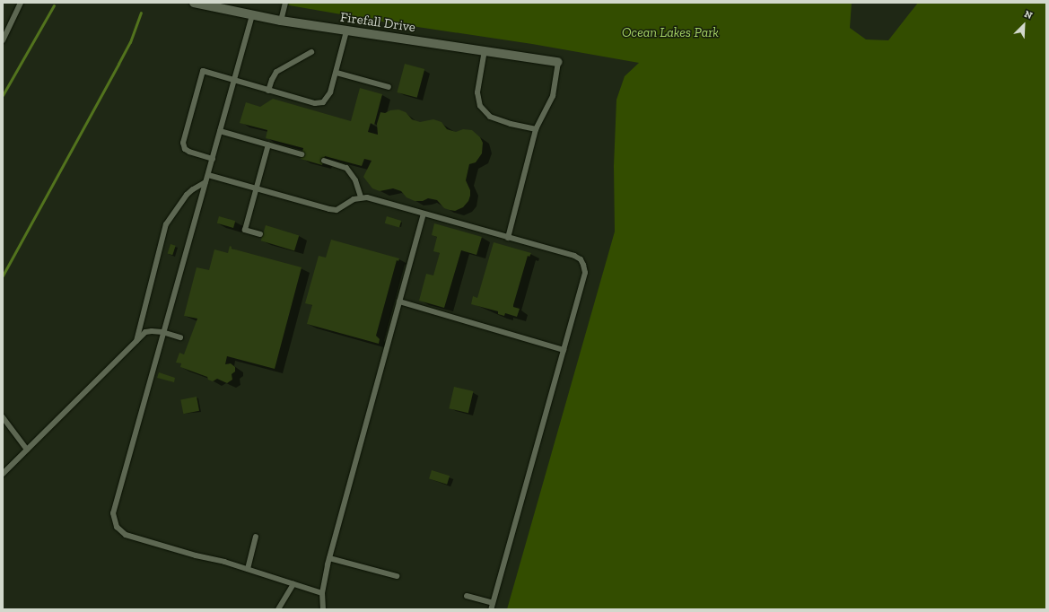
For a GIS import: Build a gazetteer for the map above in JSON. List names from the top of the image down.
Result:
{
  "streets": {
    "street": ["Firefall Drive"]
  },
  "parks": ["Ocean Lakes Park"],
  "north": "top right"
}
